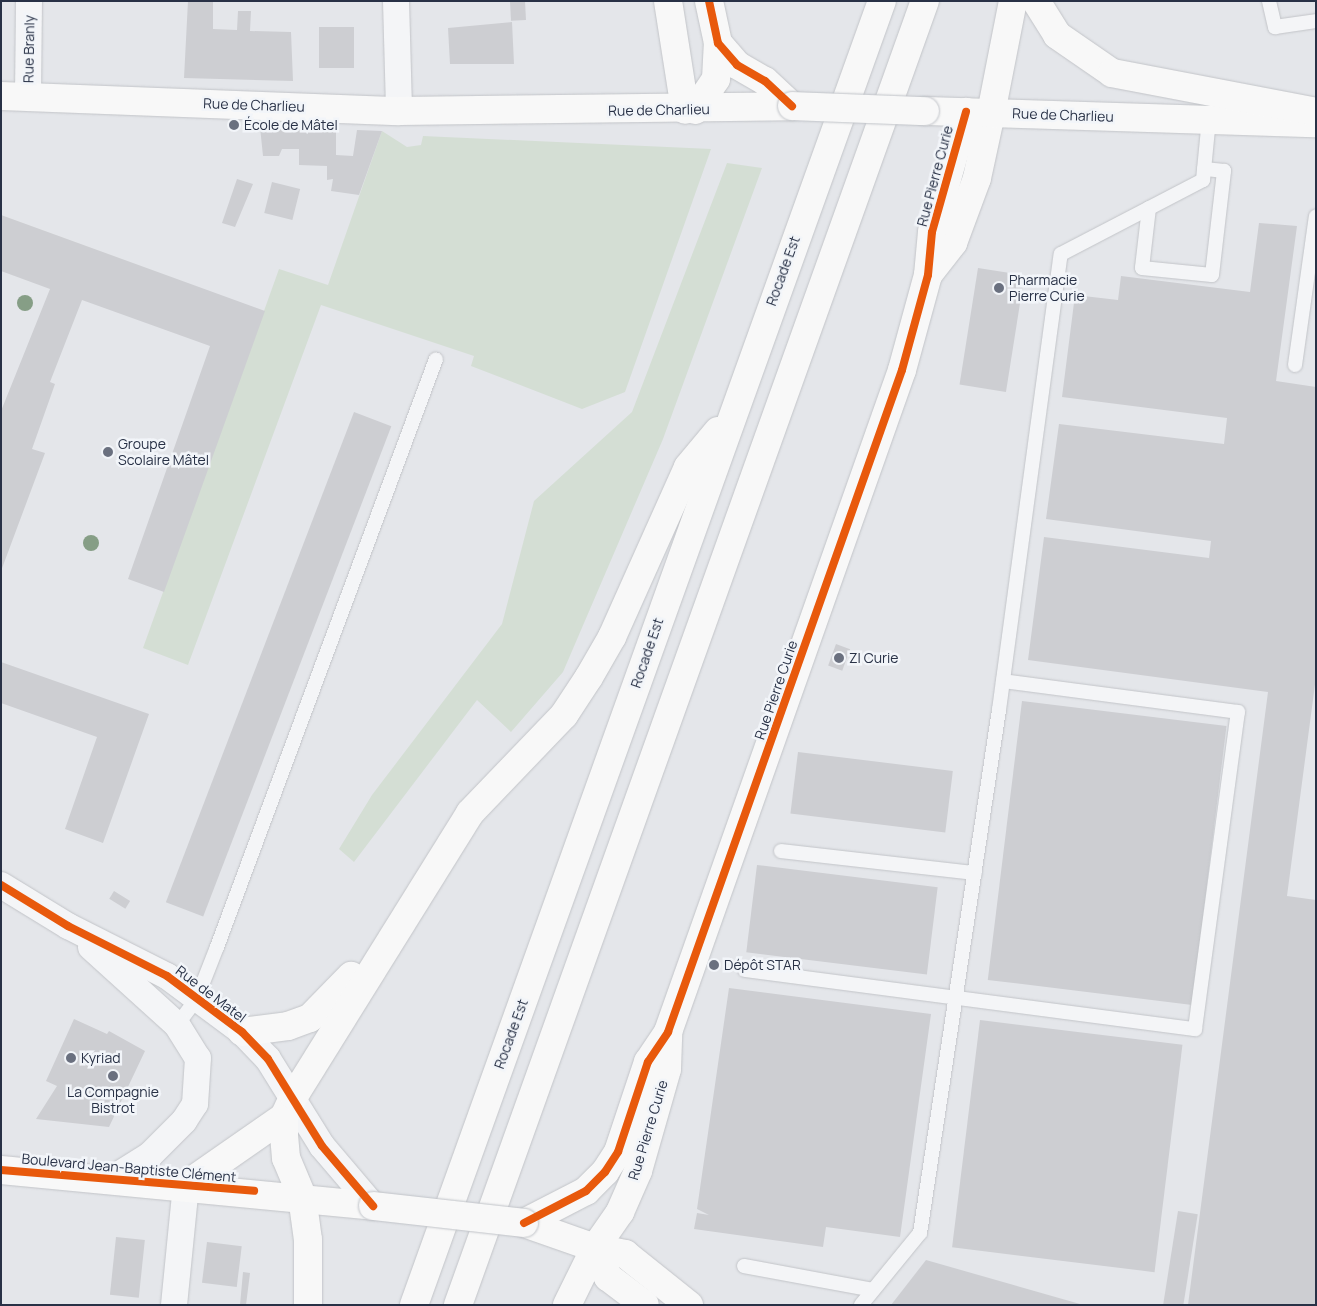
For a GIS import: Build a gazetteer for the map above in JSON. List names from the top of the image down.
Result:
{
  "streets": {
    "main road": [
      "Rue de Charlieu",
      "Rue Pierre Curie",
      "Rocade Est",
      "Boulevard Jean-Baptiste Clément"
    ],
    "street": ["Rue Branly", "Rue de Matel"]
  },
  "crossings": [
    ["Rue Branly", "Rue de Charlieu"],
    ["Rue de Charlieu", "Rue Pierre Curie"],
    ["Rue Pierre Curie", "Boulevard Jean-Baptiste Clément"],
    ["Rue de Matel", "Boulevard Jean-Baptiste Clément"]
  ],
  "places": [
    "École de Mâtel",
    "Pharmacie Pierre Curie",
    "Groupe Scolaire Mâtel",
    "ZI Curie",
    "Dépôt STAR",
    "Kyriad",
    "La Compagnie Bistrot"
  ]
}
